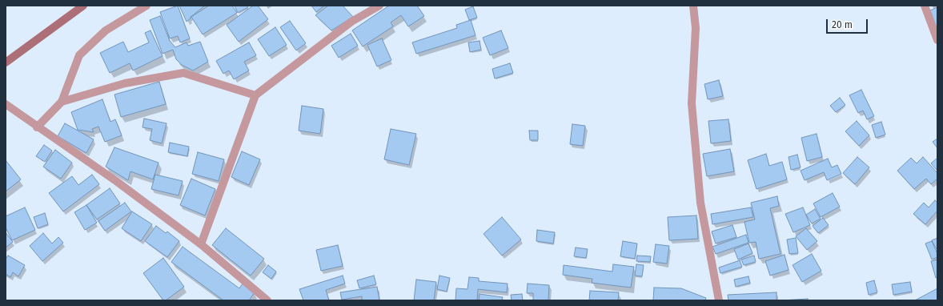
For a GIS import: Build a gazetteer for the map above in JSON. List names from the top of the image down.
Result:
{
  "scale_bar": "20 m"
}
